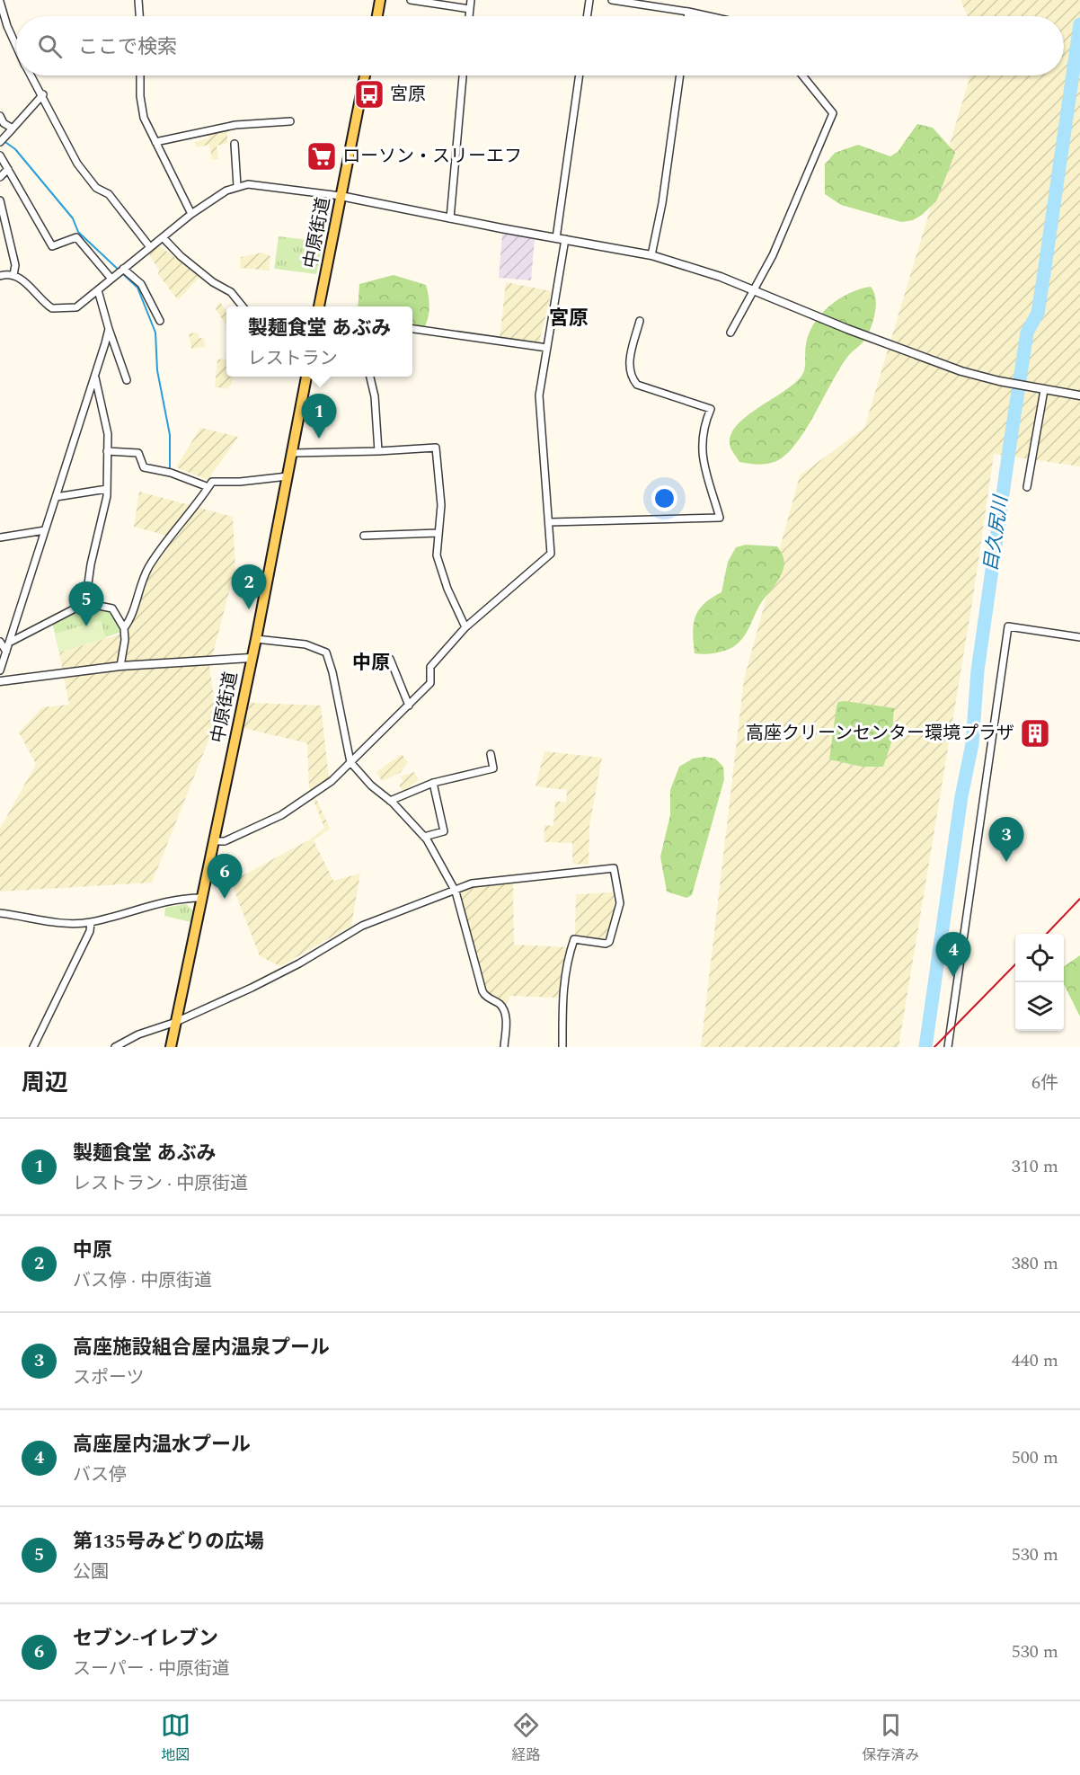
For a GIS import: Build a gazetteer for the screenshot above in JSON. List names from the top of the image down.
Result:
{
  "streets": {
    "main road": ["中原街道"]
  },
  "districts": ["宮原", "中原"],
  "water": ["目久尻川"],
  "places": {
    "bus stop": ["宮原"],
    "supermarket": ["ローソン・スリーエフ"],
    "building": ["高座クリーンセンター環境プラザ"]
  },
  "page": {
    "search": "ここで検索",
    "popup": ["製麺食堂 あぶみ", "レストラン"],
    "pins": [
      "1",
      "2",
      "5",
      "3",
      "6",
      "4"
    ],
    "heading": ["周辺", "6件"],
    "list": [
      {
        "mark": "1",
        "name": "製麺食堂 あぶみ",
        "note": "レストラン · 中原街道",
        "value": "310 m"
      },
      {
        "mark": "2",
        "name": "中原",
        "note": "バス停 · 中原街道",
        "value": "380 m"
      },
      {
        "mark": "3",
        "name": "高座施設組合屋内温泉プール",
        "note": "スポーツ",
        "value": "440 m"
      },
      {
        "mark": "4",
        "name": "高座屋内温水プール",
        "note": "バス停",
        "value": "500 m"
      },
      {
        "mark": "5",
        "name": "第135号みどりの広場",
        "note": "公園",
        "value": "530 m"
      },
      {
        "mark": "6",
        "name": "セブン-イレブン",
        "note": "スーパー · 中原街道",
        "value": "530 m"
      }
    ],
    "nav": ["地図", "経路", "保存済み"]
  }
}
